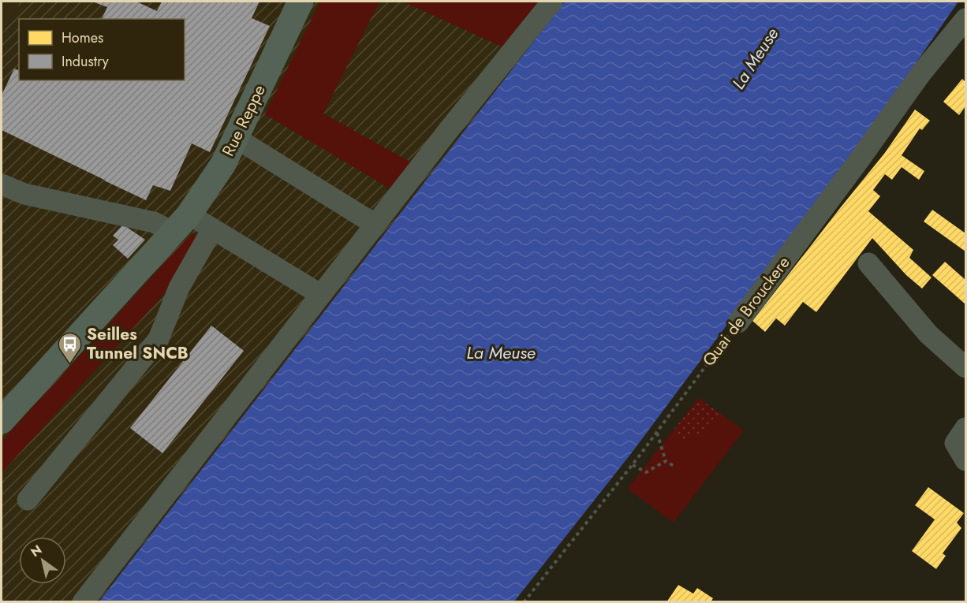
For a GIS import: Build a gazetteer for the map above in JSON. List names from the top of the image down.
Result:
{
  "streets": {
    "main road": ["Rue Reppe"],
    "street": ["Quai de Brouckere"]
  },
  "water": ["La Meuse"],
  "places": {
    "bus stop": ["Seilles Tunnel SNCB"]
  },
  "legend": ["Homes", "Industry"],
  "north": "top left"
}
